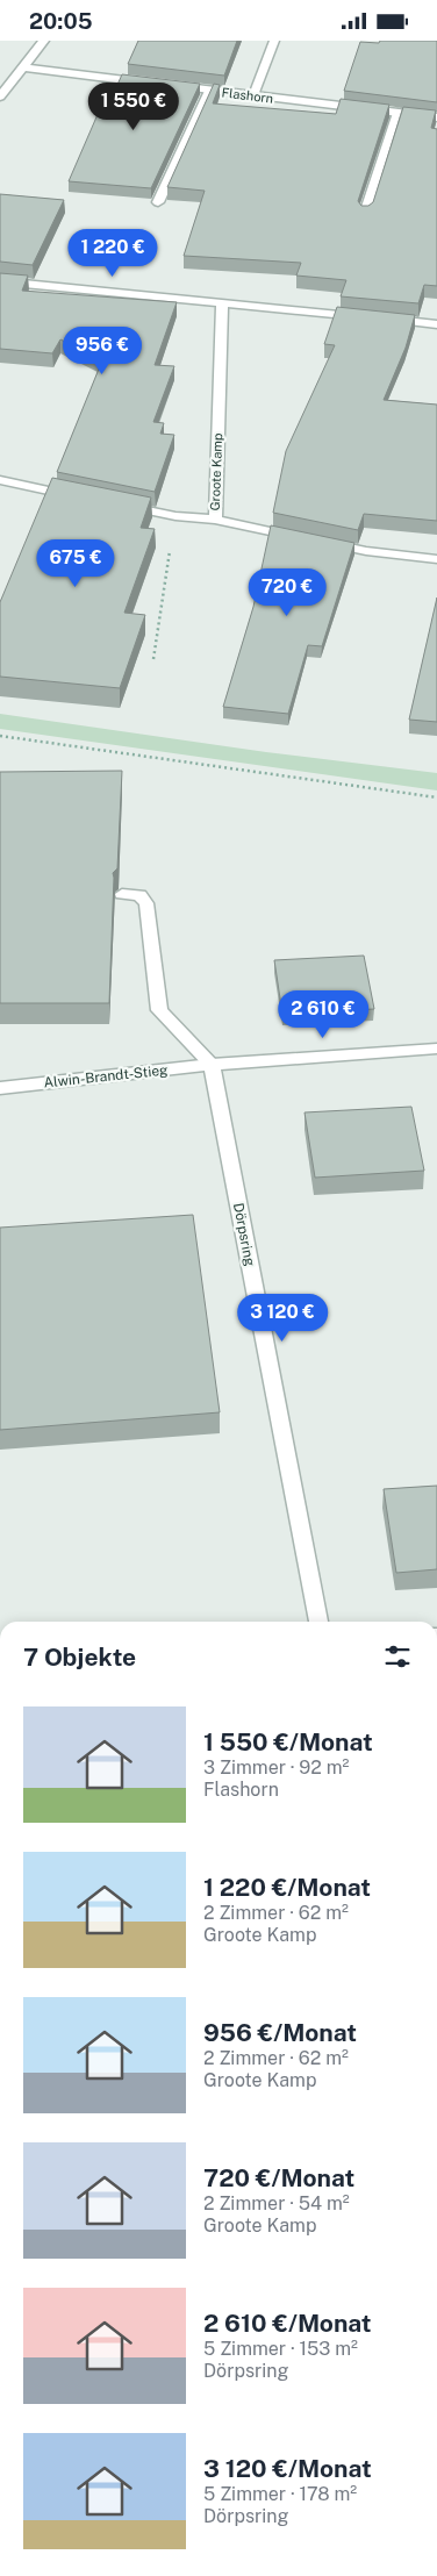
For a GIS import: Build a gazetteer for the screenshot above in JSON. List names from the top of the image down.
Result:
{
  "streets": {
    "street": [
      "Flashorn",
      "Groote Kamp",
      "Alwin-Brandt-Stieg",
      "Dörpsring"
    ]
  },
  "crossings": [
    ["Alwin-Brandt-Stieg", "Dörpsring"]
  ],
  "page": {
    "status": "20:05",
    "price": [
      "1 550 €",
      "1 220 €",
      "956 €",
      "675 €",
      "720 €",
      "2 610 €",
      "3 120 €"
    ],
    "heading": "7 Objekte",
    "list": [
      {
        "name": "1 550 €/Monat",
        "note": "3 Zimmer · 92 m² · Flashorn"
      },
      {
        "name": "1 220 €/Monat",
        "note": "2 Zimmer · 62 m² · Groote Kamp"
      },
      {
        "name": "956 €/Monat",
        "note": "2 Zimmer · 62 m² · Groote Kamp"
      },
      {
        "name": "720 €/Monat",
        "note": "2 Zimmer · 54 m² · Groote Kamp"
      },
      {
        "name": "2 610 €/Monat",
        "note": "5 Zimmer · 153 m² · Dörpsring"
      },
      {
        "name": "3 120 €/Monat",
        "note": "5 Zimmer · 178 m² · Dörpsring"
      }
    ]
  }
}
